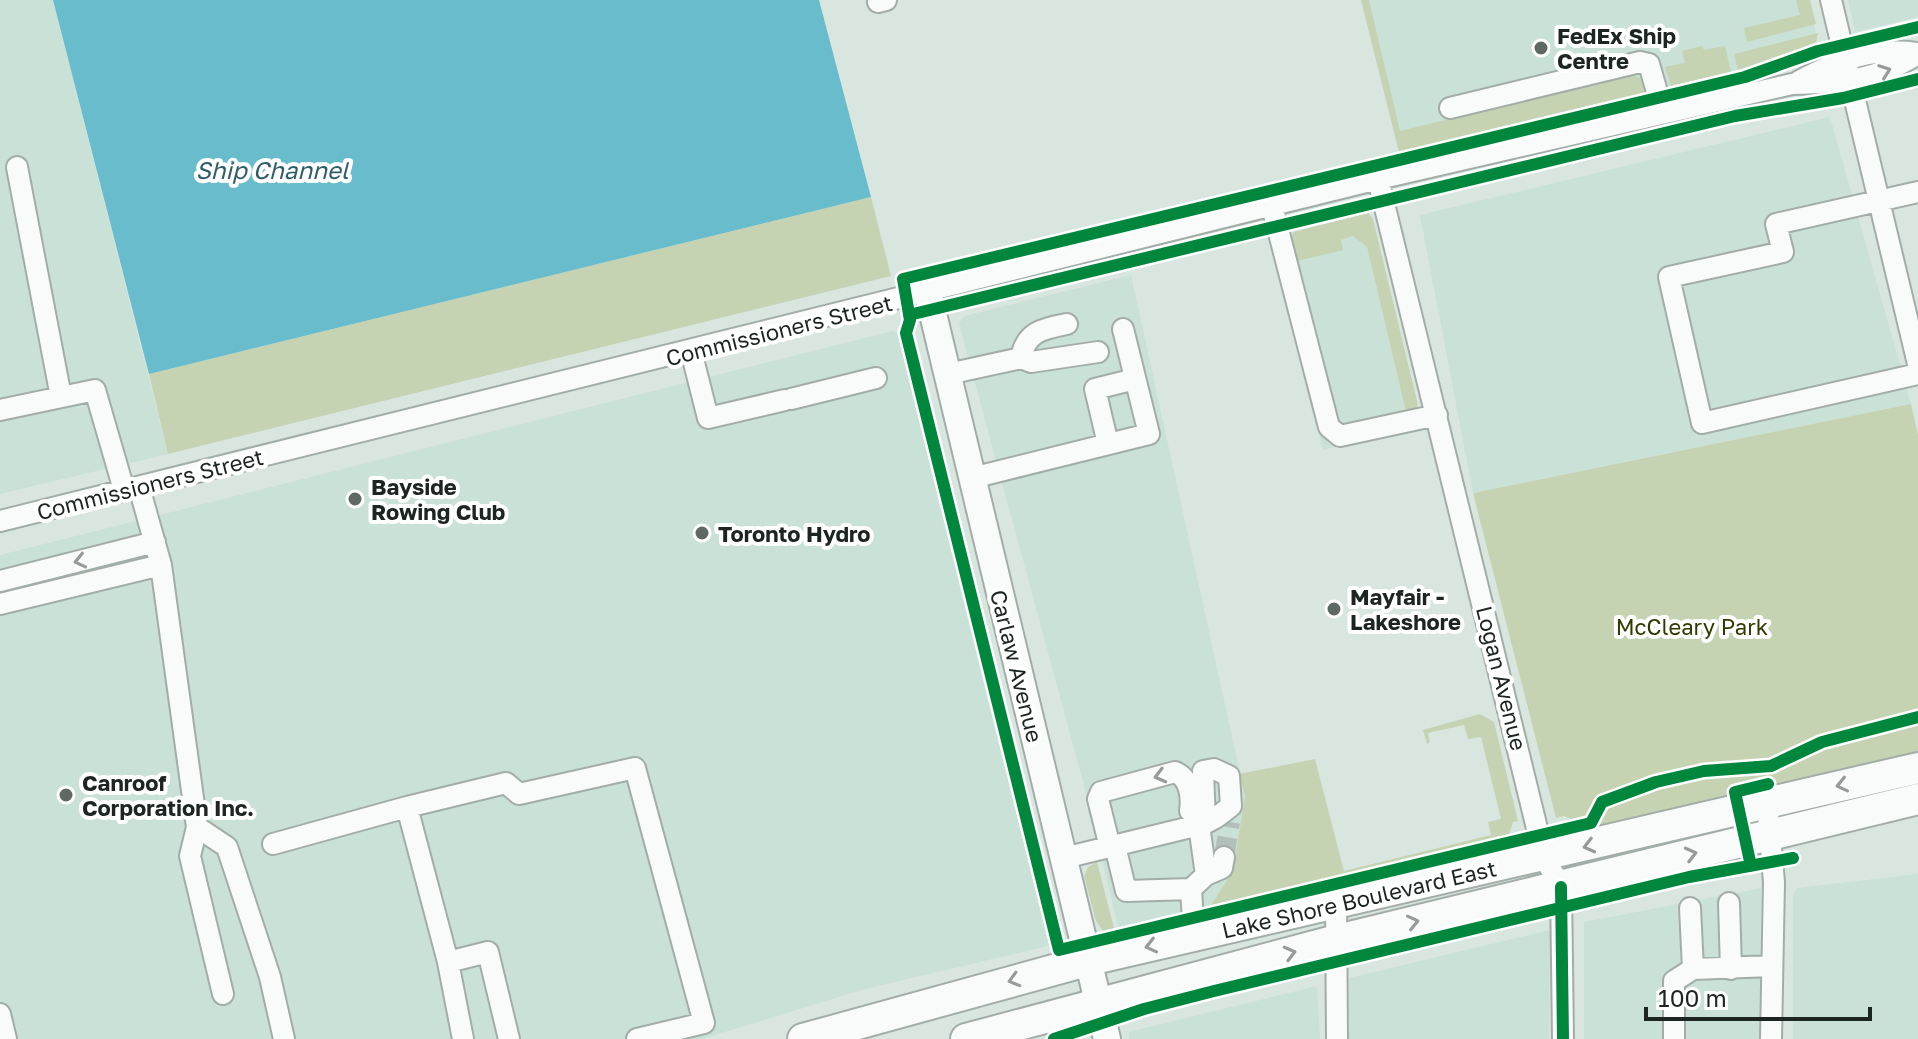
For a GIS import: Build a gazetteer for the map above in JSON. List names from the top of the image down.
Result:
{
  "streets": {
    "highway": ["Lake Shore Boulevard East"],
    "main road": ["Carlaw Avenue"],
    "street": ["Commissioners Street", "Logan Avenue"]
  },
  "crossings": [
    ["Commissioners Street", "Carlaw Avenue"],
    ["Commissioners Street", "Logan Avenue"],
    ["Carlaw Avenue", "Lake Shore Boulevard East"],
    ["Logan Avenue", "Lake Shore Boulevard East"]
  ],
  "water": ["Ship Channel"],
  "parks": ["McCleary Park"],
  "places": [
    "FedEx Ship Centre",
    "Bayside Rowing Club",
    "Toronto Hydro",
    "Mayfair - Lakeshore",
    "Canroof Corporation Inc."
  ],
  "scale_bar": "100 m"
}
